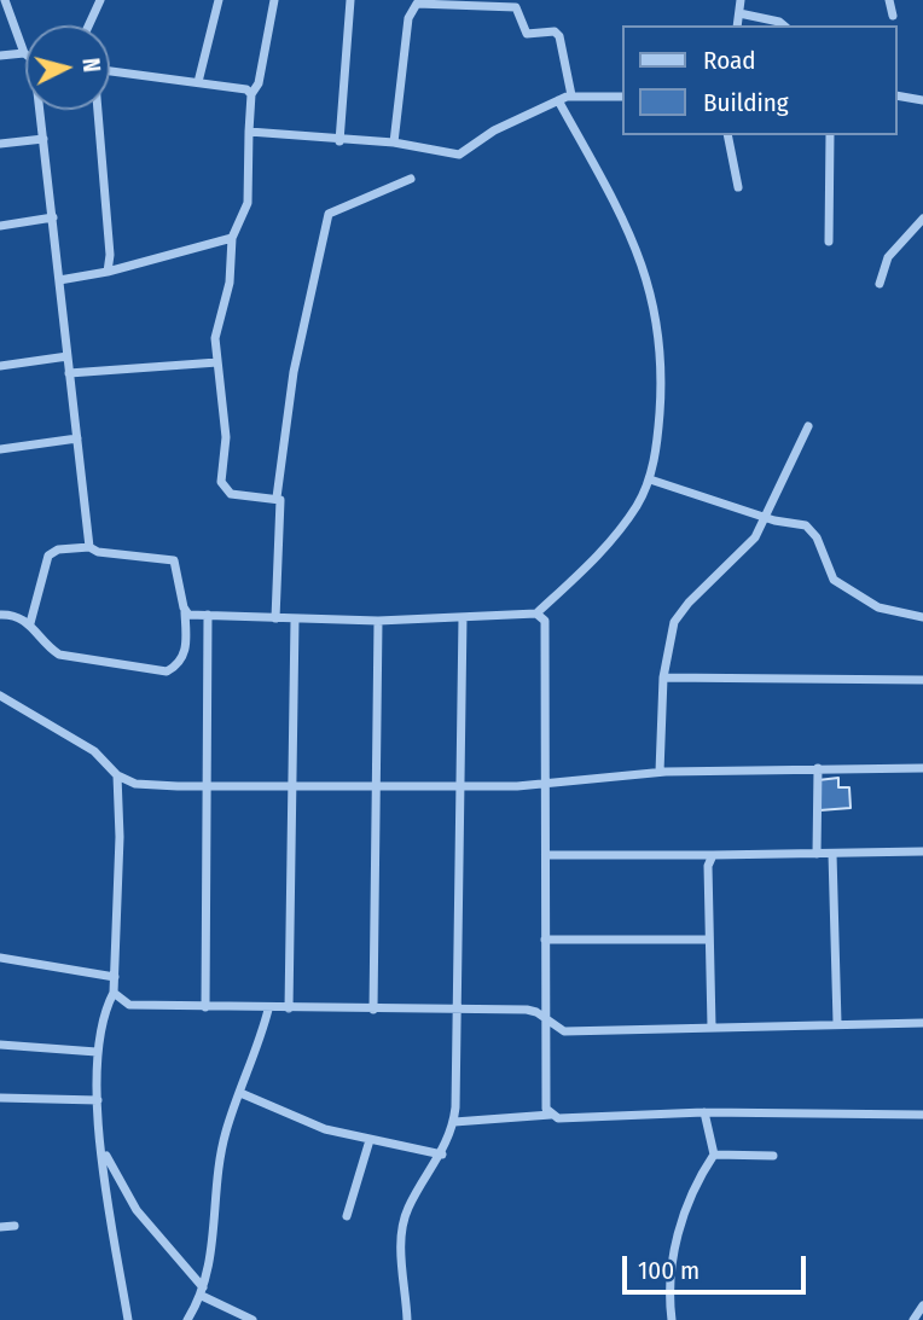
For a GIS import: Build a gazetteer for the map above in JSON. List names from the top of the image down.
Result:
{
  "legend": ["Road", "Building"],
  "scale_bar": "100 m",
  "north": "right"
}
